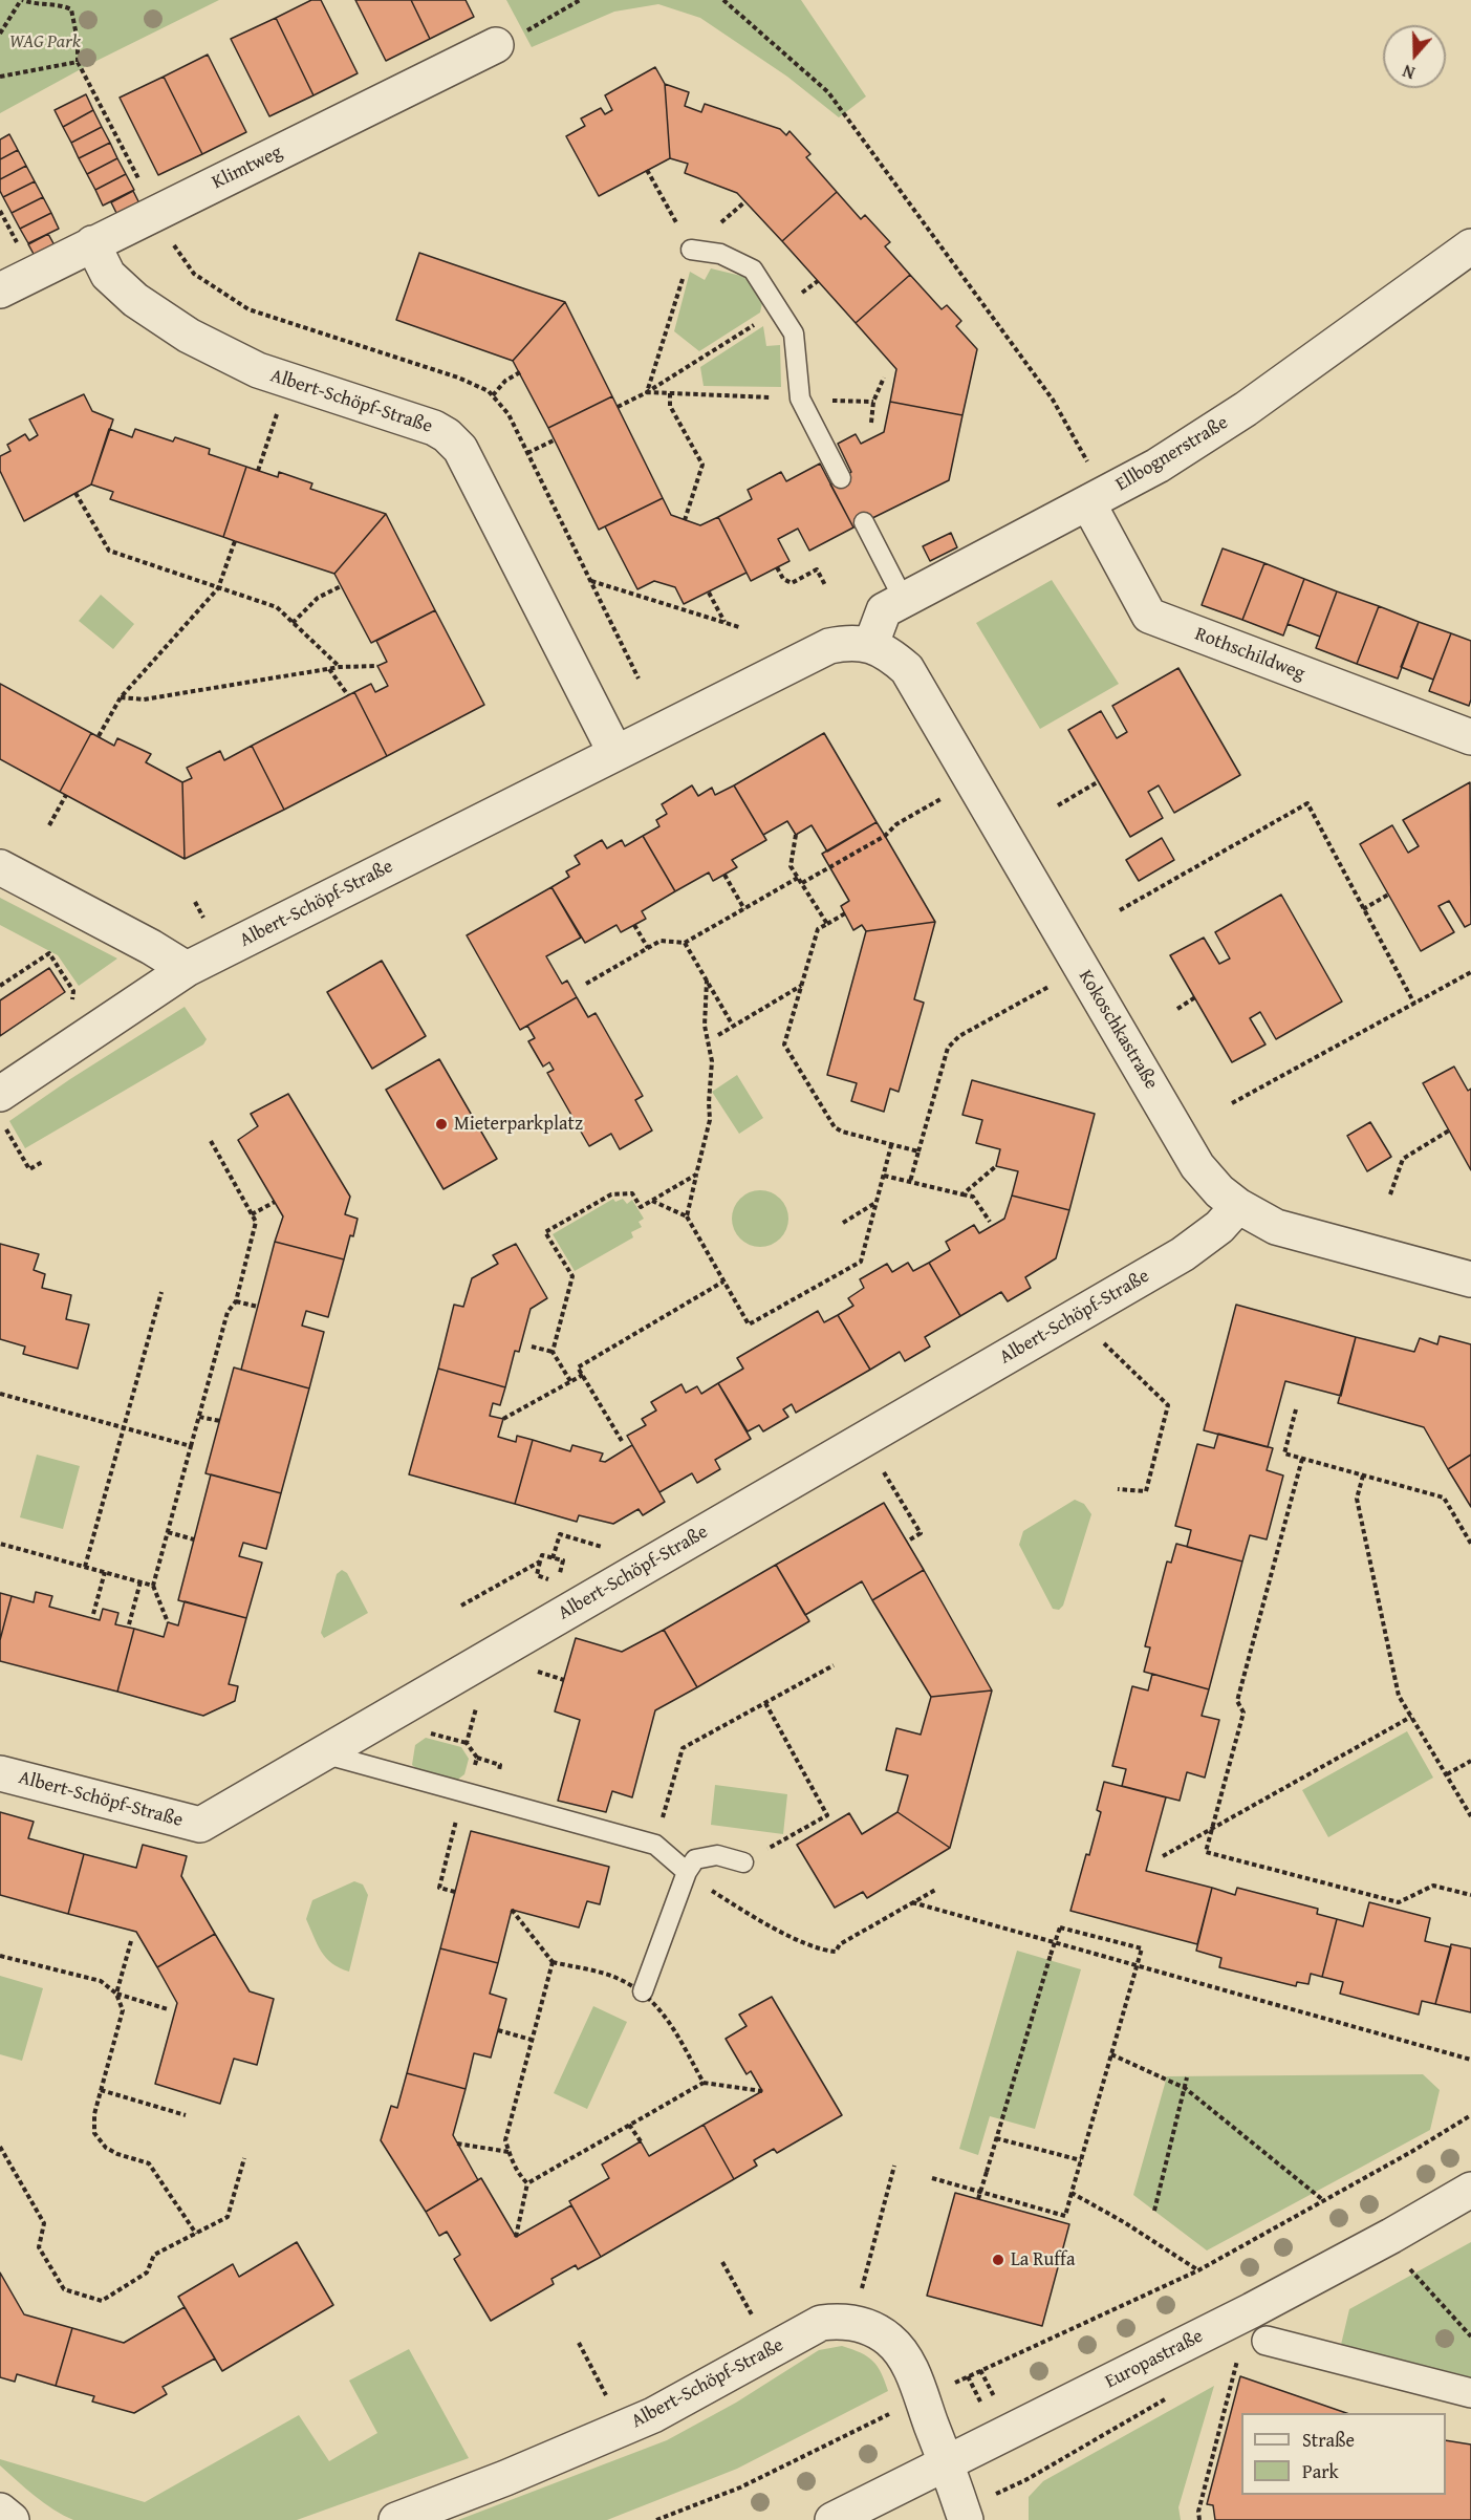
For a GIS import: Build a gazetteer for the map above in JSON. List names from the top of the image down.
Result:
{
  "streets": {
    "street": [
      "Klimtweg",
      "Albert-Schöpf-Straße",
      "Ellbognerstraße",
      "Rothschildweg",
      "Kokoschkastraße",
      "Europastraße"
    ]
  },
  "crossings": [
    ["Klimtweg", "Albert-Schöpf-Straße"],
    ["Albert-Schöpf-Straße", "Ellbognerstraße"],
    ["Albert-Schöpf-Straße", "Kokoschkastraße"],
    ["Albert-Schöpf-Straße", "Europastraße"],
    ["Ellbognerstraße", "Rothschildweg"],
    ["Ellbognerstraße", "Kokoschkastraße"]
  ],
  "parks": ["WAG Park"],
  "places": ["Mieterparkplatz", "La Ruffa"],
  "legend": ["Straße", "Park"],
  "north": "bottom"
}
